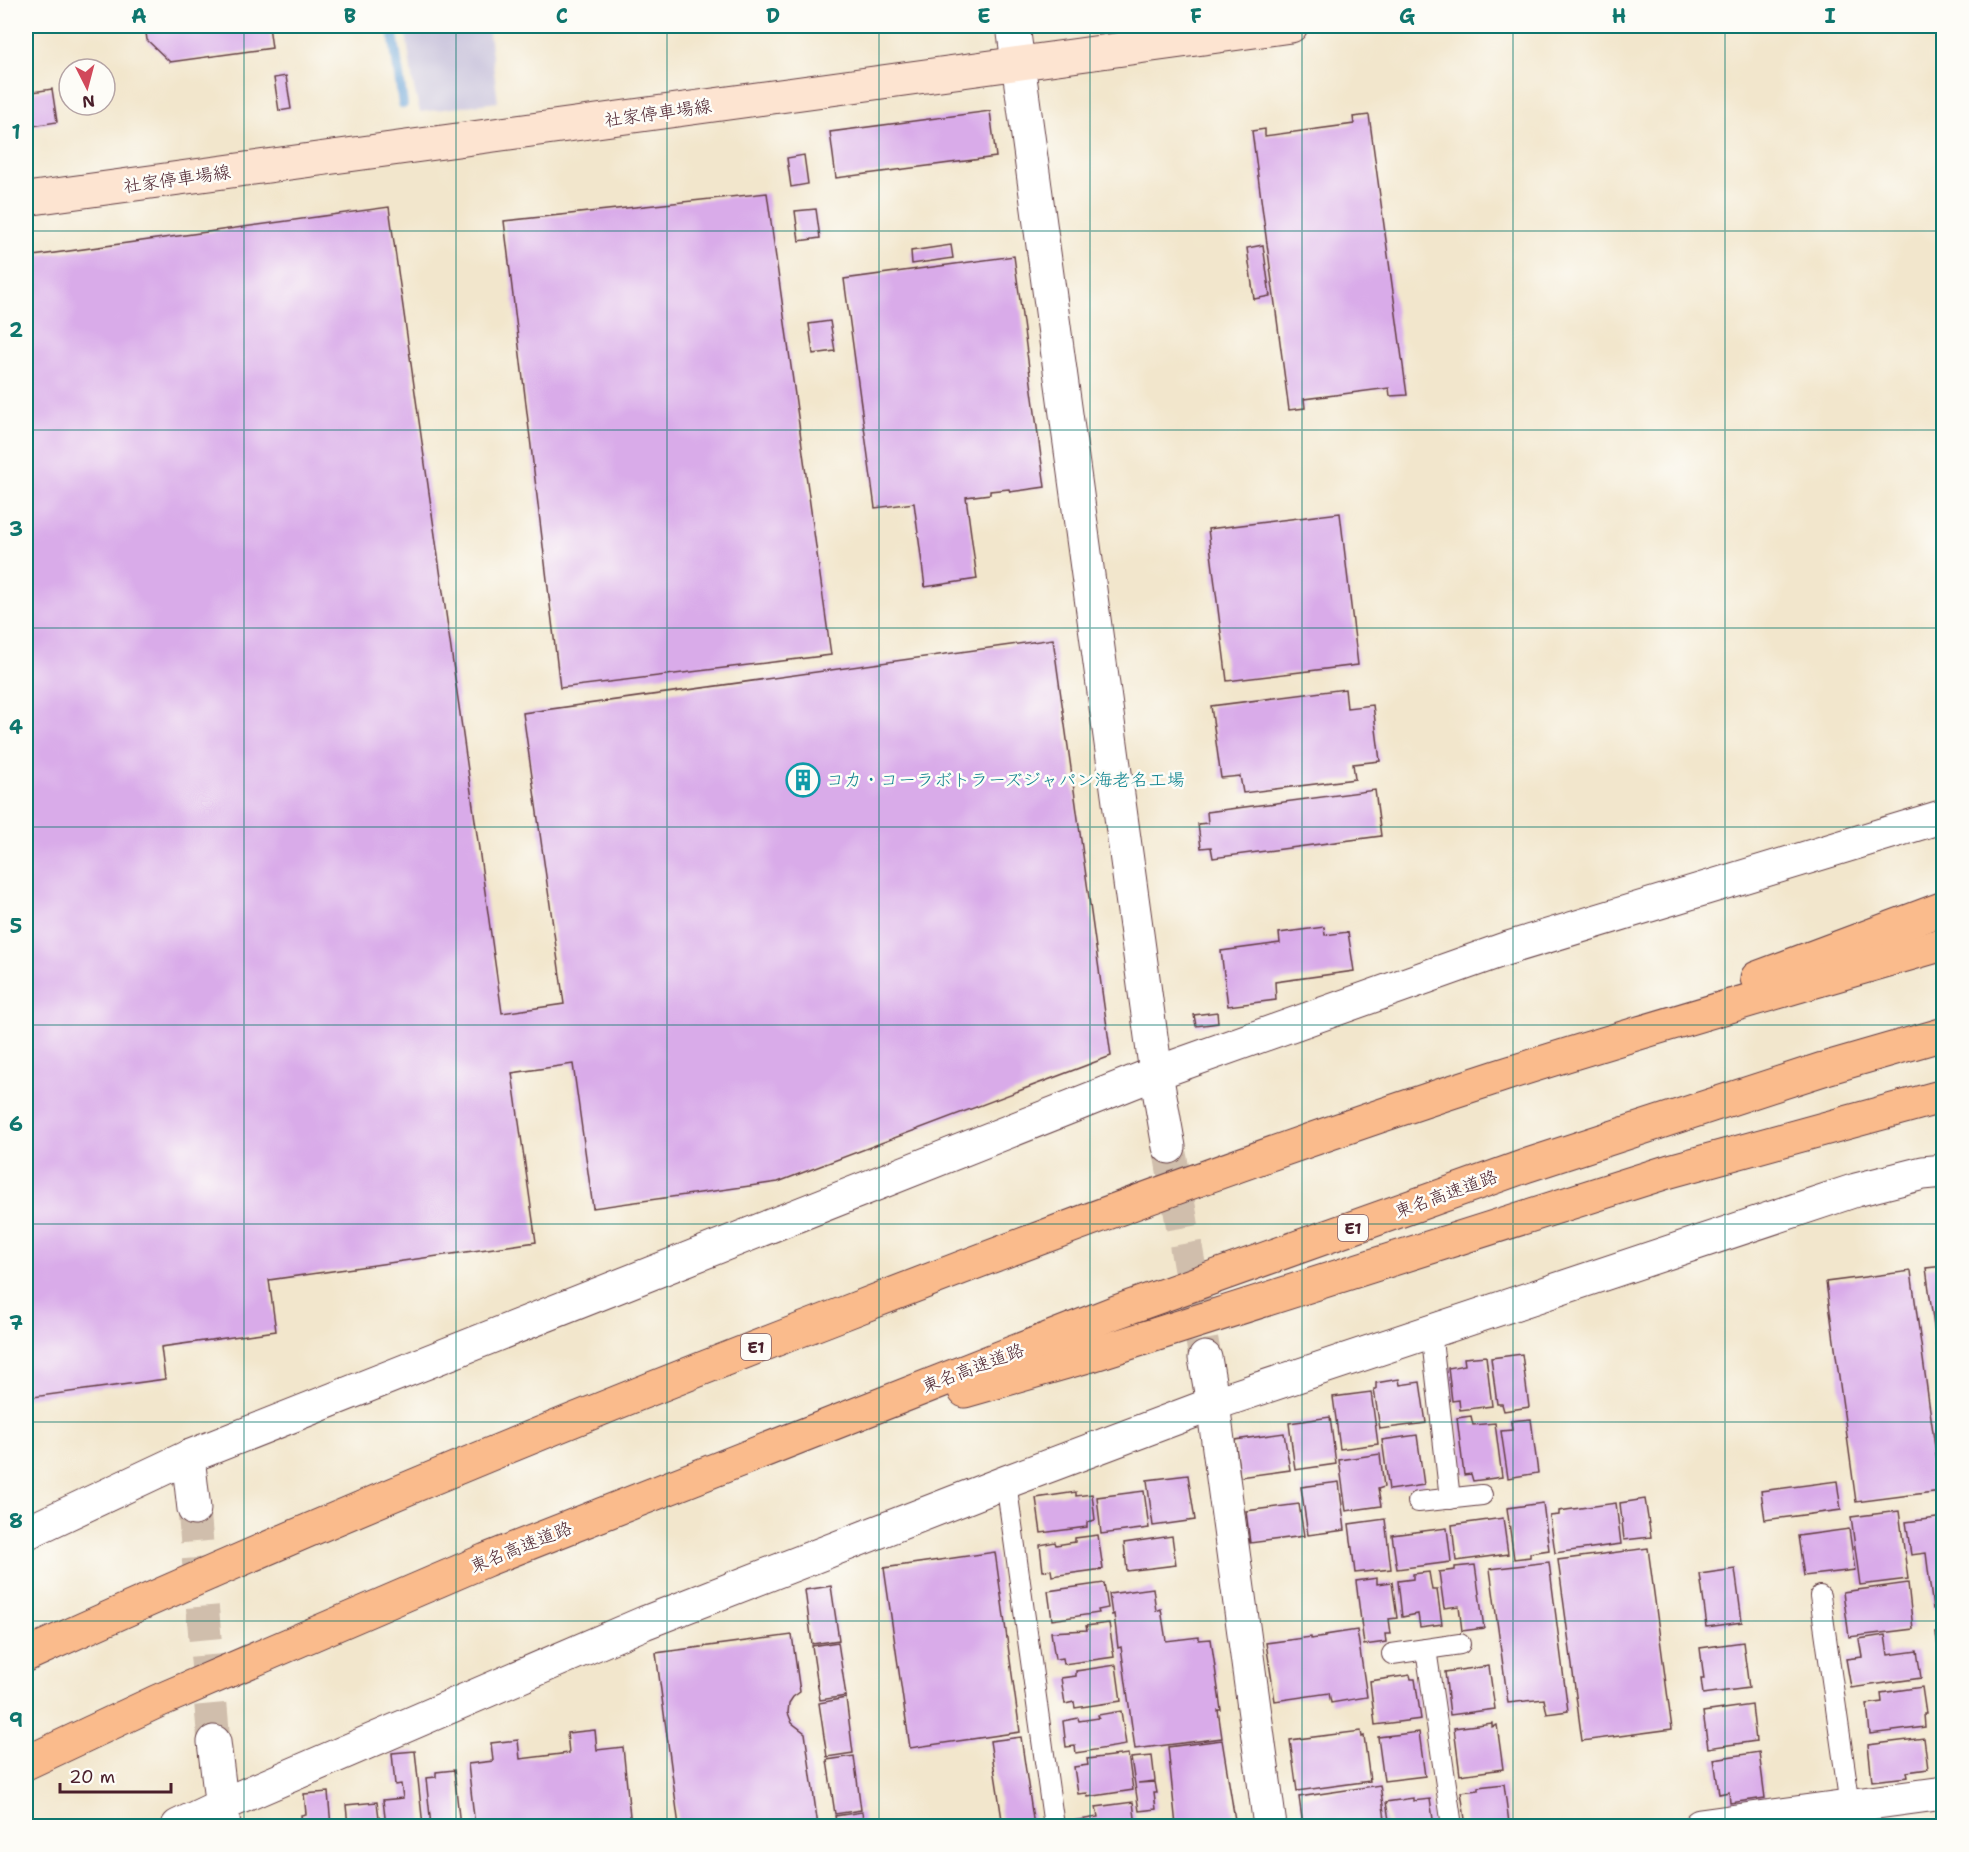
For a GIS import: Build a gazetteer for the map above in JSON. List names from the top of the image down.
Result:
{
  "streets": {
    "highway": ["東名高速道路", "E1"],
    "main road": ["社家停車場線"]
  },
  "places": {
    "building": ["コカ・コーラボトラーズジャパン海老名工場"]
  },
  "scale_bar": "20 m",
  "north": "bottom",
  "grid": {
    "columns": [
      "A",
      "B",
      "C",
      "D",
      "E",
      "F",
      "G",
      "H",
      "I"
    ],
    "rows": [
      "1",
      "2",
      "3",
      "4",
      "5",
      "6",
      "7",
      "8",
      "9"
    ]
  }
}
